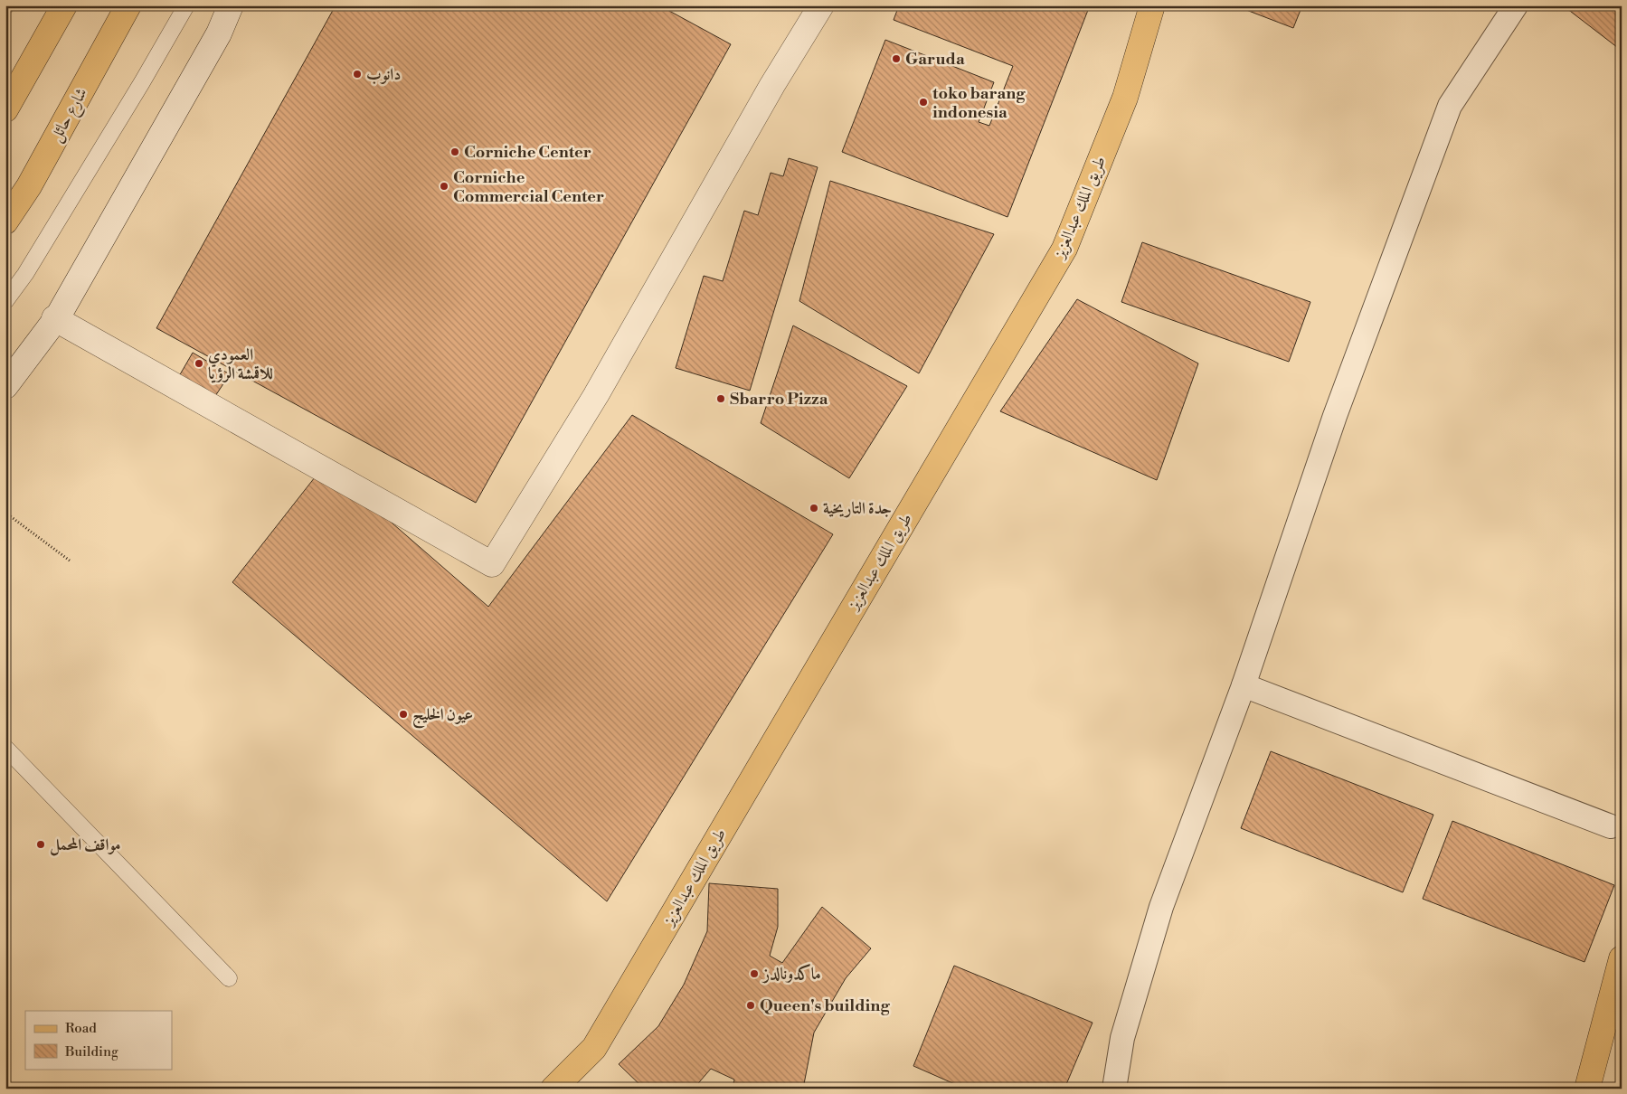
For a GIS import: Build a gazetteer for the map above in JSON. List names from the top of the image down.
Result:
{
  "streets": {
    "main road": ["شارع حائل", "طريق الملك عبدالعزيز"]
  },
  "places": [
    "Garuda",
    "دانوب",
    "toko barang indonesia",
    "Corniche Center",
    "Corniche Commercial Center",
    "العمودي للاقمشة الرؤيا",
    "Sbarro Pizza",
    "جدة التاريخية",
    "عيون الخليج",
    "مواقف المحمل",
    "ماكدونالدز",
    "Queen's building"
  ],
  "legend": ["Road", "Building"]
}
